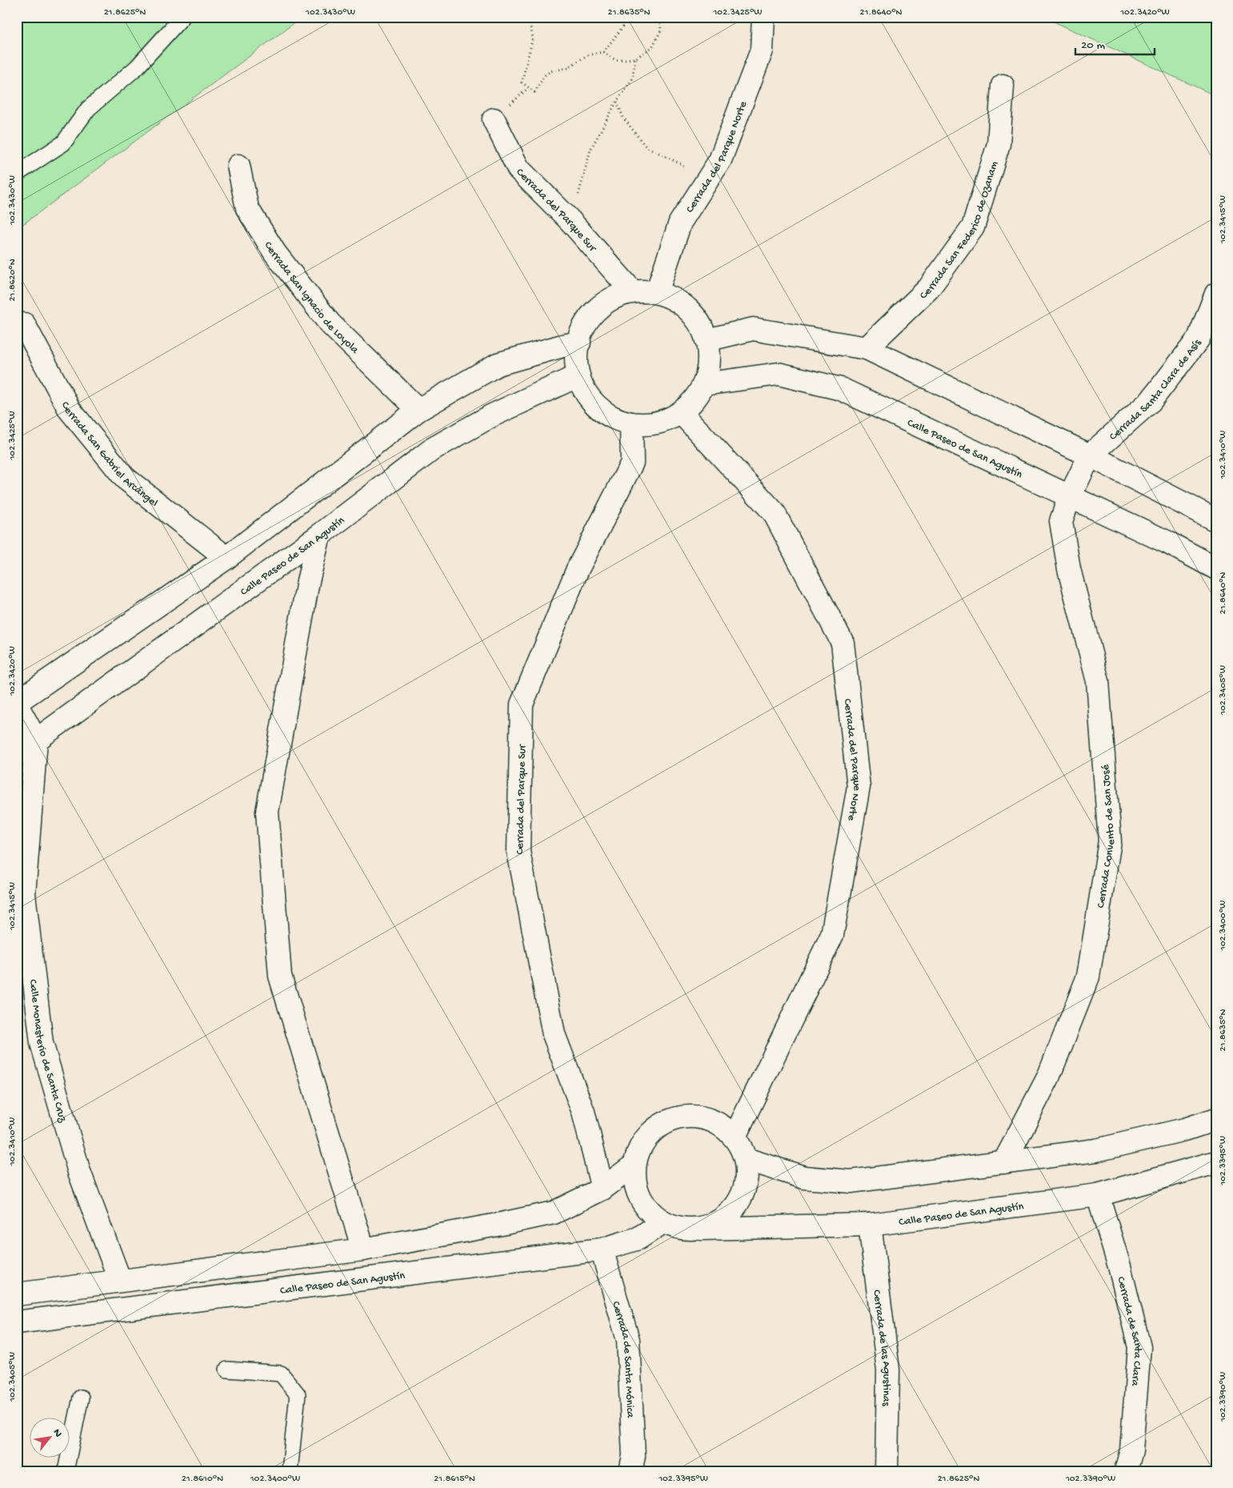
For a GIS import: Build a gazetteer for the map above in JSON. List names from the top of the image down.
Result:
{
  "streets": {
    "street": [
      "Cerrada del Parque Norte",
      "Cerrada del Parque Sur",
      "Cerrada San Federico de Ozanam",
      "Cerrada San Ignacio de Loyola",
      "Cerrada Santa Clara de Asís",
      "Calle Paseo de San Agustín",
      "Cerrada San Gabriel Arcángel",
      "Cerrada Convento de San José",
      "Calle Monasterio de Santa Cruz",
      "Cerrada de Santa Clara",
      "Cerrada de las Agustinas",
      "Cerrada de Santa Mónica"
    ]
  },
  "crossings": [
    ["Cerrada del Parque Norte", "Cerrada del Parque Sur"],
    ["Cerrada del Parque Norte", "Calle Paseo de San Agustín"],
    ["Cerrada del Parque Sur", "Calle Paseo de San Agustín"],
    ["Cerrada Santa Clara de Asís", "Cerrada Convento de San José"],
    ["Calle Paseo de San Agustín", "Cerrada Convento de San José"],
    ["Calle Paseo de San Agustín", "Calle Monasterio de Santa Cruz"],
    ["Calle Paseo de San Agustín", "Cerrada de Santa Clara"],
    ["Calle Paseo de San Agustín", "Cerrada de las Agustinas"],
    ["Calle Paseo de San Agustín", "Cerrada de Santa Mónica"]
  ],
  "scale_bar": "20 m",
  "north": "top right",
  "coordinates": [
    "21.8625°N",
    "102.3430°W",
    "21.8635°N",
    "102.3425°W",
    "21.8640°N",
    "102.3420°W",
    "102.3415°W",
    "21.8620°N",
    "102.3410°W",
    "102.3405°W",
    "102.3400°W",
    "102.3395°W",
    "102.3390°W",
    "21.8610°N",
    "21.8615°N"
  ]
}
